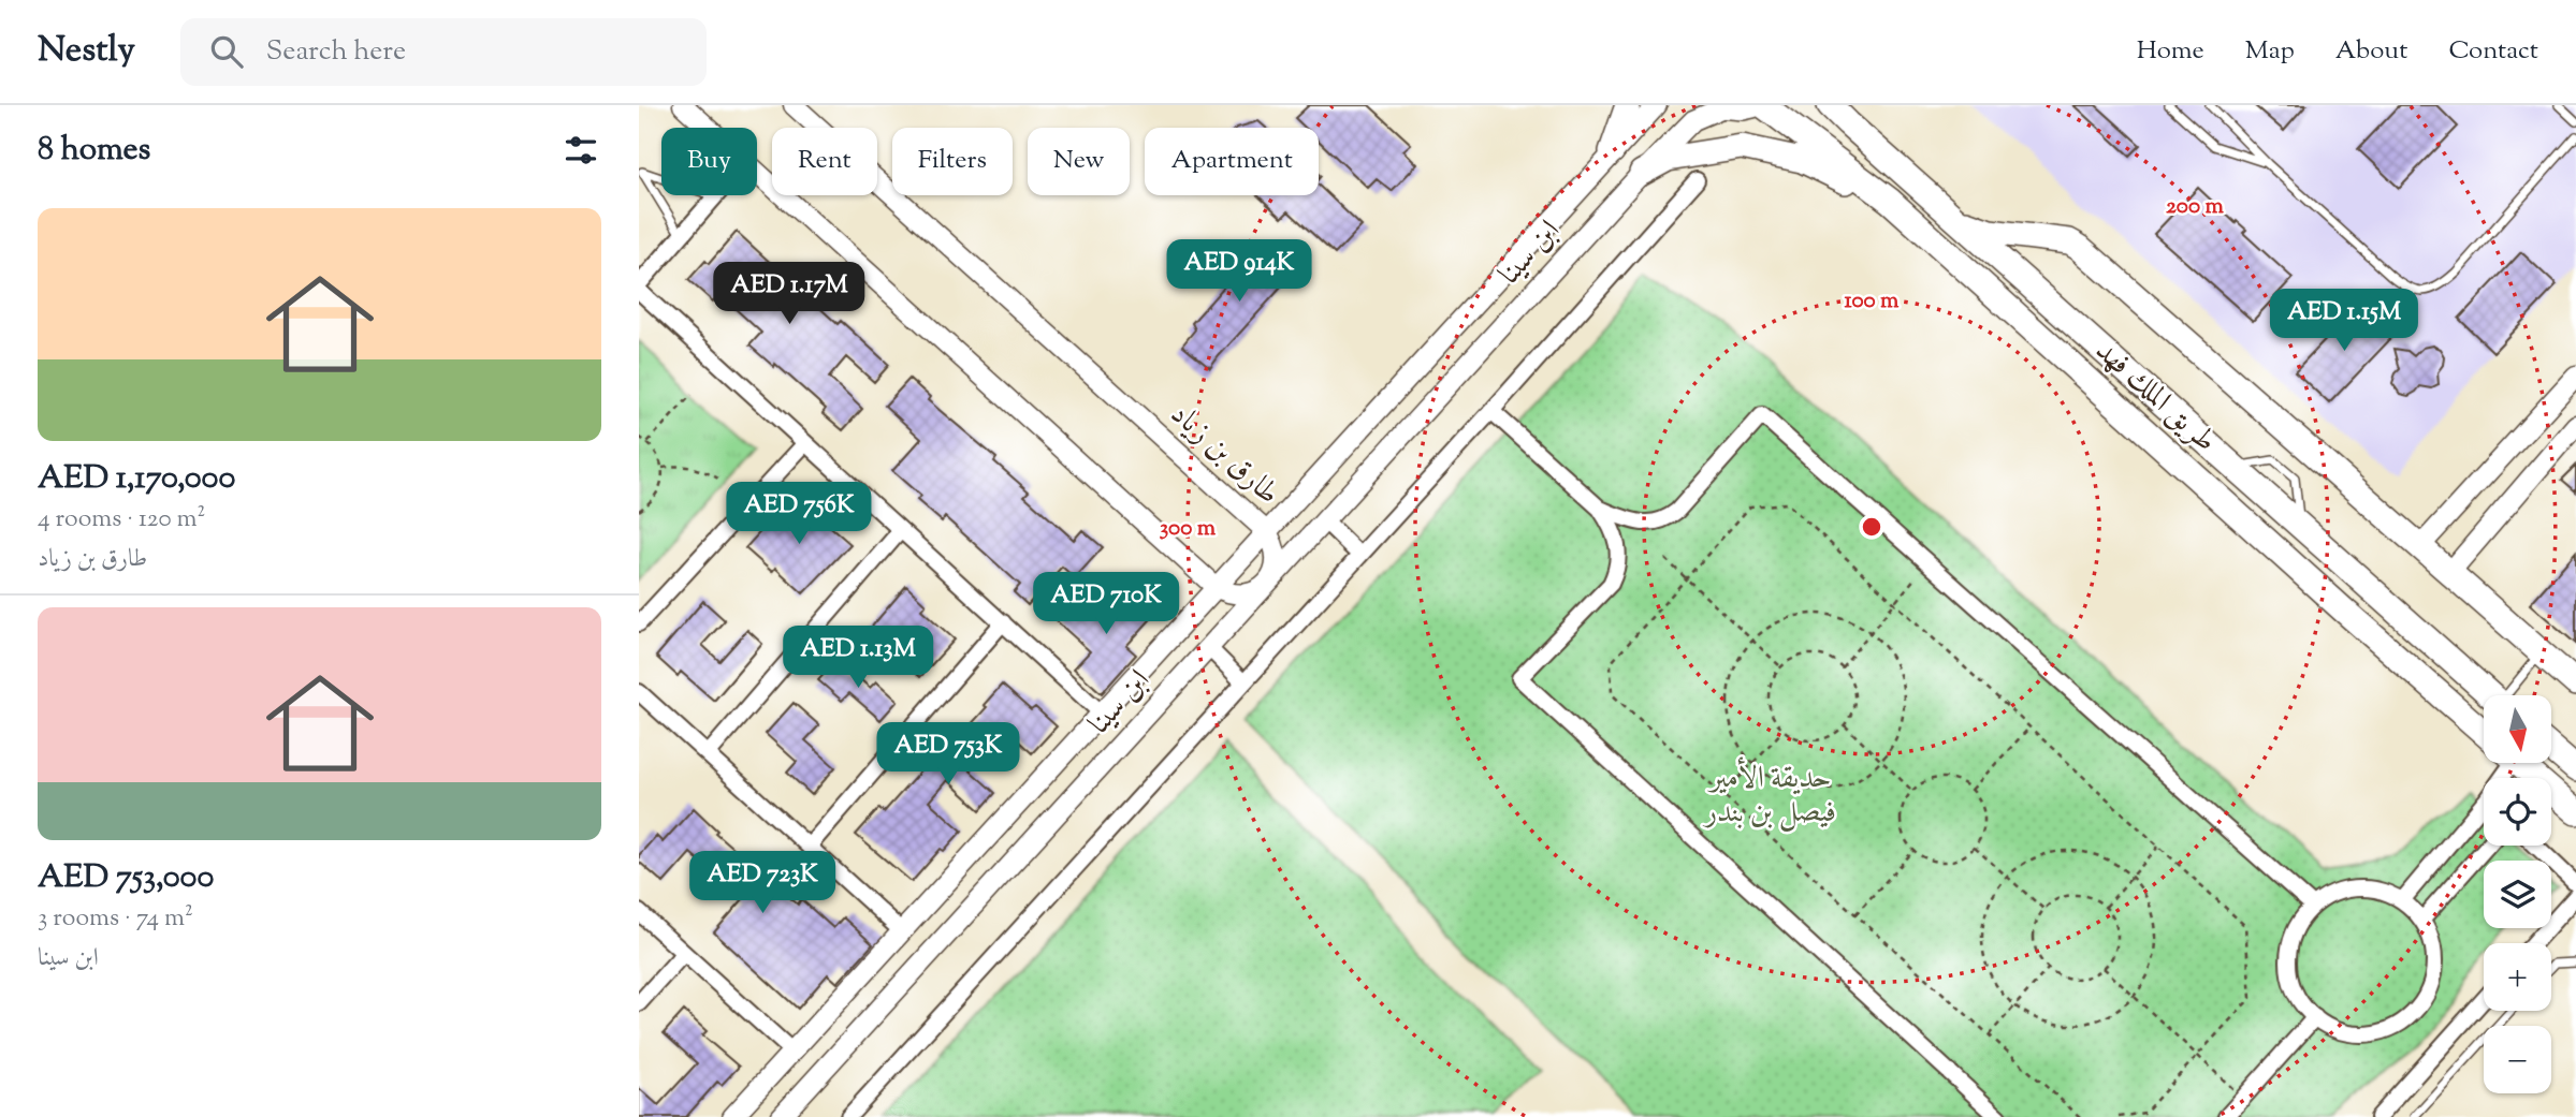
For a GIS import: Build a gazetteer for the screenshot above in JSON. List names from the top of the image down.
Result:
{
  "streets": {
    "main road": ["طريق الملك فهد"],
    "street": ["ابن سينا", "طارق بن زياد"]
  },
  "crossings": [
    ["ابن سينا", "طارق بن زياد"]
  ],
  "parks": ["حديقة الأمير فيصل بن بندر"],
  "north": "bottom",
  "page": {
    "header": "Nestly",
    "search": "Search here",
    "nav": [
      "Home",
      "Map",
      "About",
      "Contact"
    ],
    "heading": "8 homes",
    "chip": [
      "Buy",
      "Rent",
      "Filters",
      "New",
      "Apartment"
    ],
    "list": [
      {
        "name": "AED 1,170,000",
        "note": "4 rooms · 120 m² · طارق بن زياد"
      },
      {
        "name": "AED 753,000",
        "note": "3 rooms · 74 m² · ابن سينا"
      }
    ],
    "price": [
      "AED 914K",
      "AED 1.17M",
      "AED 1.15M",
      "AED 756K",
      "AED 710K",
      "AED 1.13M",
      "AED 753K",
      "AED 723K"
    ],
    "map_buttons": ["+", "−"]
  },
  "rings": ["200 m", "100 m", "300 m"]
}
